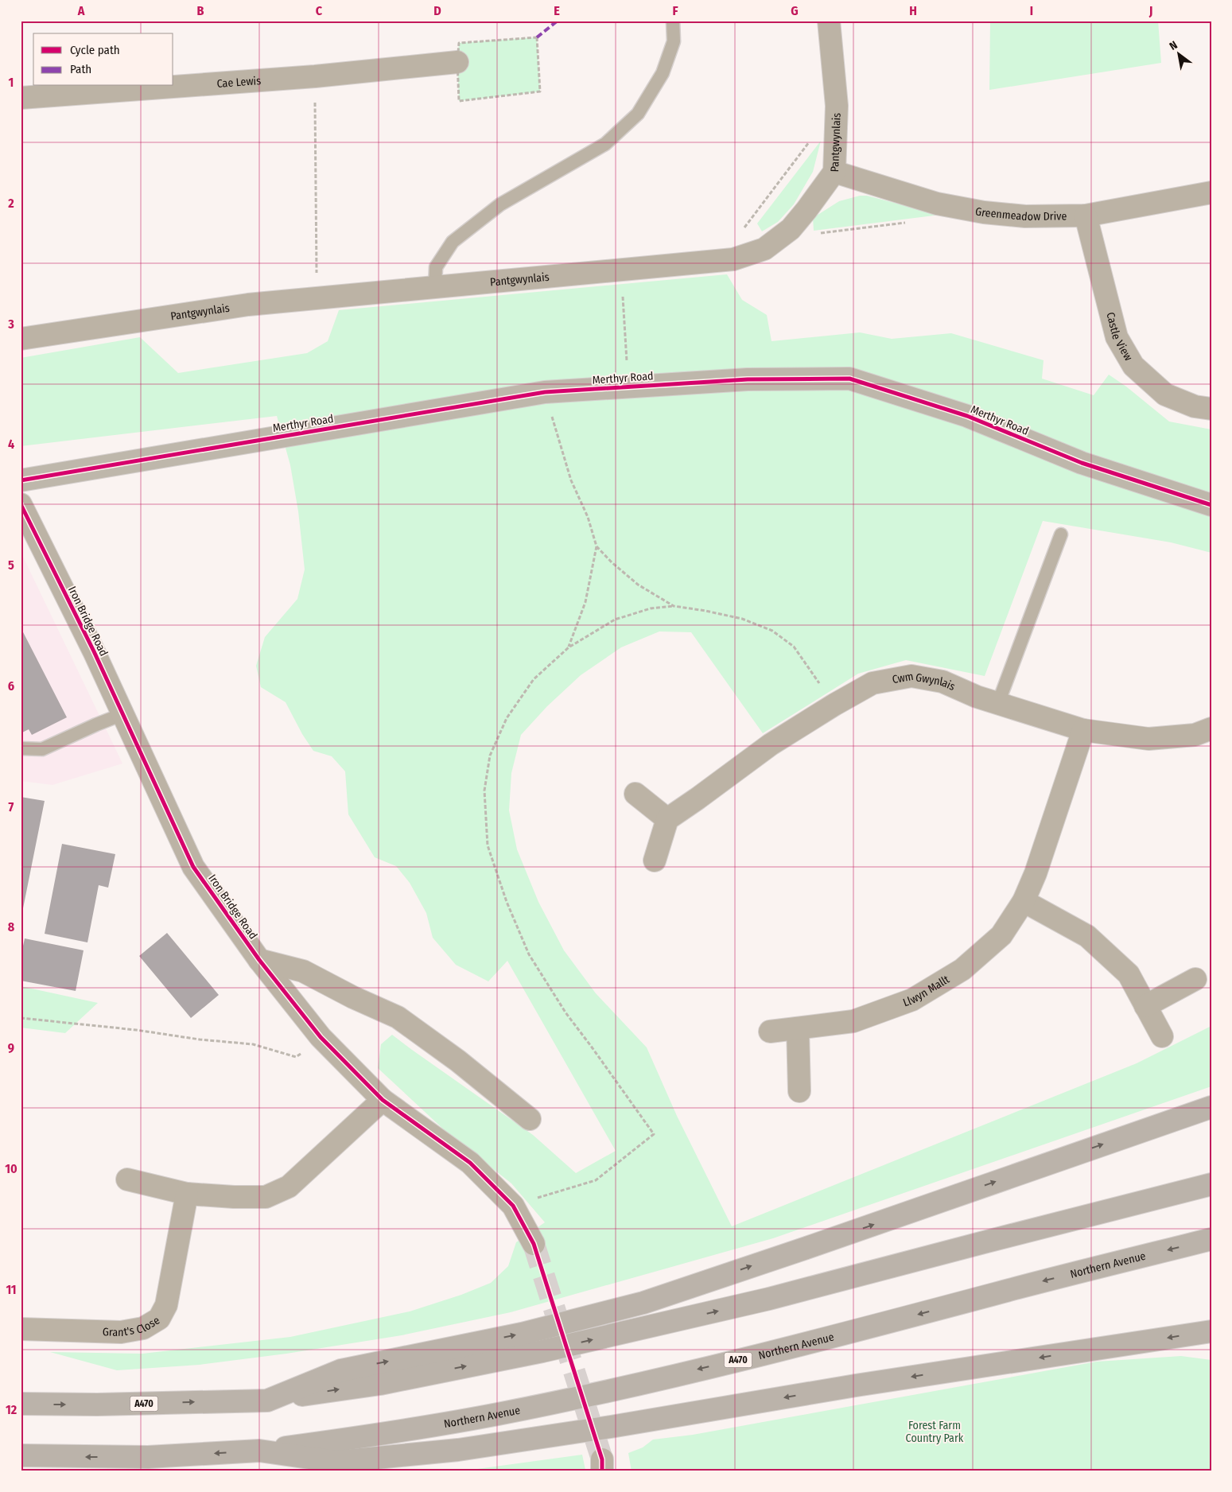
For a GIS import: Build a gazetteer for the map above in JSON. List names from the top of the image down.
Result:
{
  "streets": {
    "highway": ["Northern Avenue", "A470"],
    "main road": ["Merthyr Road"],
    "street": [
      "Cae Lewis",
      "Pantgwynlais",
      "Greenmeadow Drive",
      "Castle View",
      "Iron Bridge Road",
      "Cwm Gwynlais",
      "Llwyn Mallt",
      "Grant's Close"
    ]
  },
  "crossings": [
    ["Pantgwynlais", "Greenmeadow Drive"],
    ["Greenmeadow Drive", "Castle View"],
    ["Cwm Gwynlais", "Llwyn Mallt"],
    ["Northern Avenue", "A470"]
  ],
  "parks": ["Forest Farm Country Park"],
  "legend": ["Cycle path", "Path"],
  "north": "top left",
  "grid": {
    "columns": [
      "A",
      "B",
      "C",
      "D",
      "E",
      "F",
      "G",
      "H",
      "I",
      "J"
    ],
    "rows": [
      "1",
      "2",
      "3",
      "4",
      "5",
      "6",
      "7",
      "8",
      "9",
      "10",
      "11",
      "12"
    ]
  }
}
